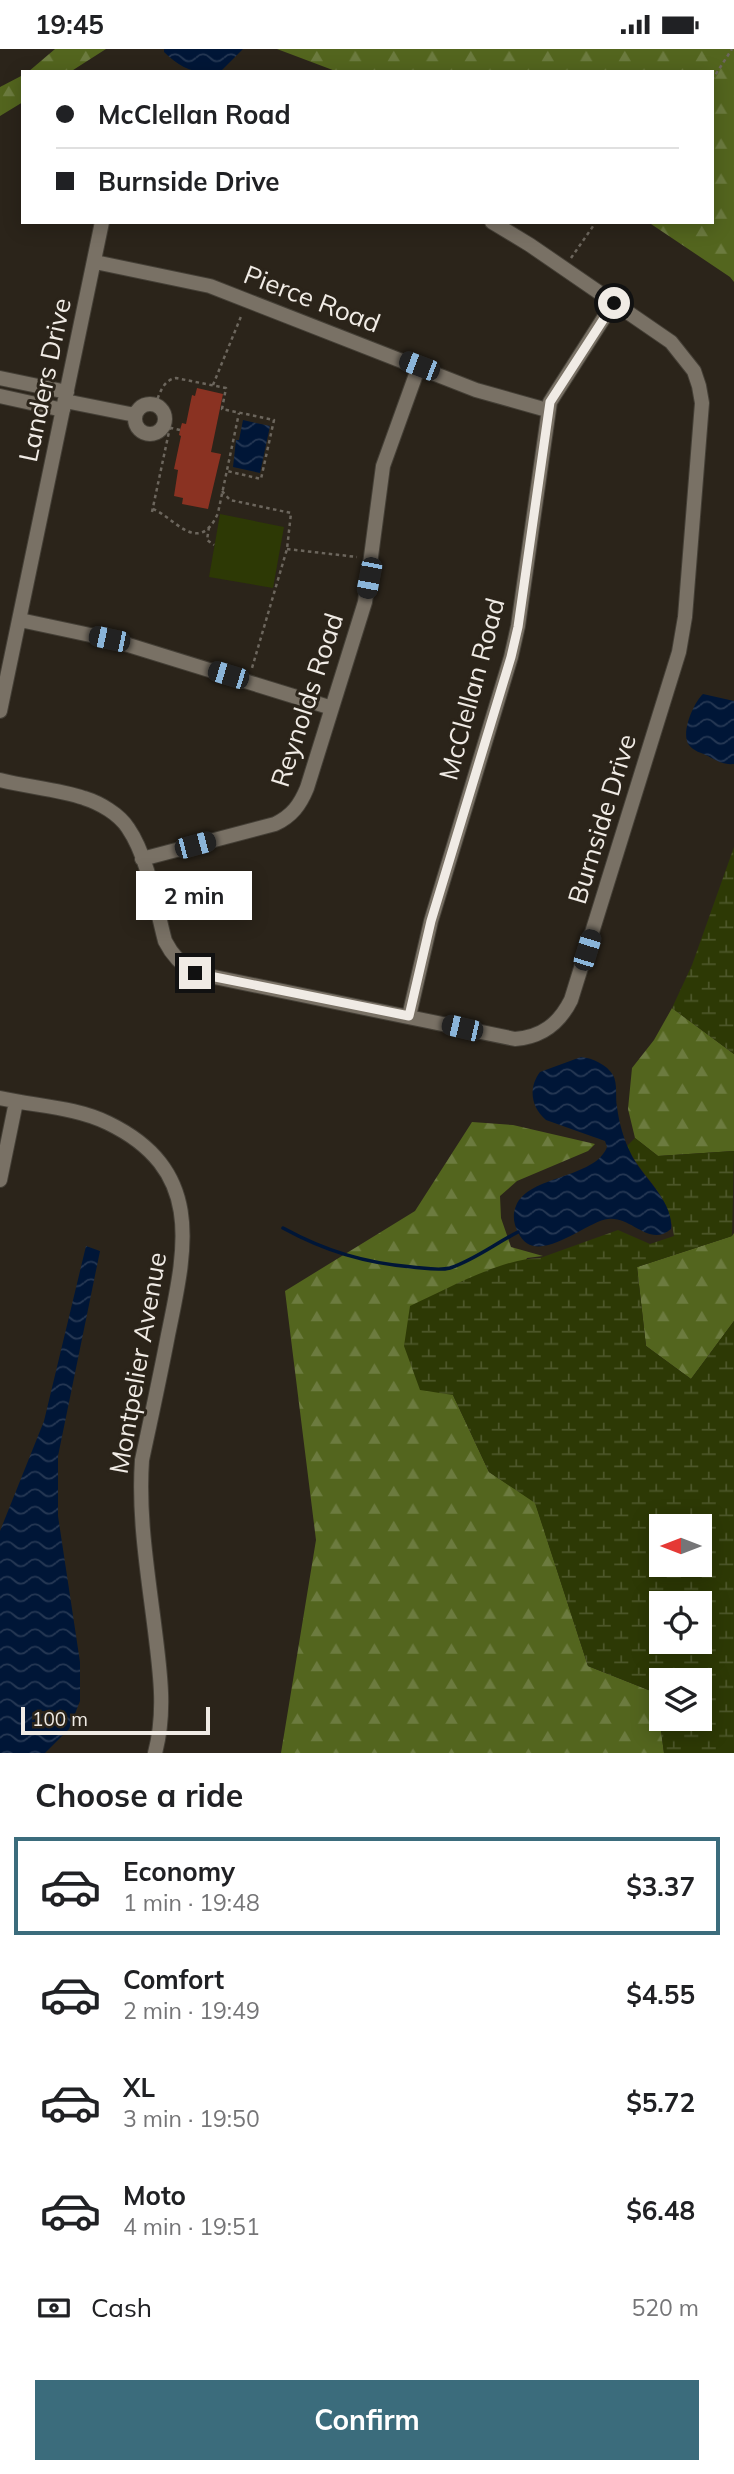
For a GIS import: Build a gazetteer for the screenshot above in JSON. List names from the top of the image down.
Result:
{
  "streets": {
    "street": [
      "Pierce Road",
      "Landers Drive",
      "McClellan Road",
      "Reynolds Road",
      "Burnside Drive",
      "Montpelier Avenue"
    ]
  },
  "crossings": [
    ["Pierce Road", "Landers Drive"],
    ["Pierce Road", "McClellan Road"],
    ["Pierce Road", "Reynolds Road"],
    ["McClellan Road", "Burnside Drive"],
    ["Reynolds Road", "Burnside Drive"]
  ],
  "scale_bar": "100 m",
  "north": "left",
  "page": {
    "status": "19:45",
    "banner": ["McClellan Road", "Burnside Drive"],
    "bubble": "2 min",
    "scale": "100 m",
    "heading": "Choose a ride",
    "list": [
      {
        "name": "Economy",
        "note": "1 min · 19:48",
        "value": "$3.37"
      },
      {
        "name": "Comfort",
        "note": "2 min · 19:49",
        "value": "$4.55"
      },
      {
        "name": "XL",
        "note": "3 min · 19:50",
        "value": "$5.72"
      },
      {
        "name": "Moto",
        "note": "4 min · 19:51",
        "value": "$6.48"
      }
    ],
    "pay": ["Cash", "520 m"],
    "buttons": "Confirm"
  }
}
